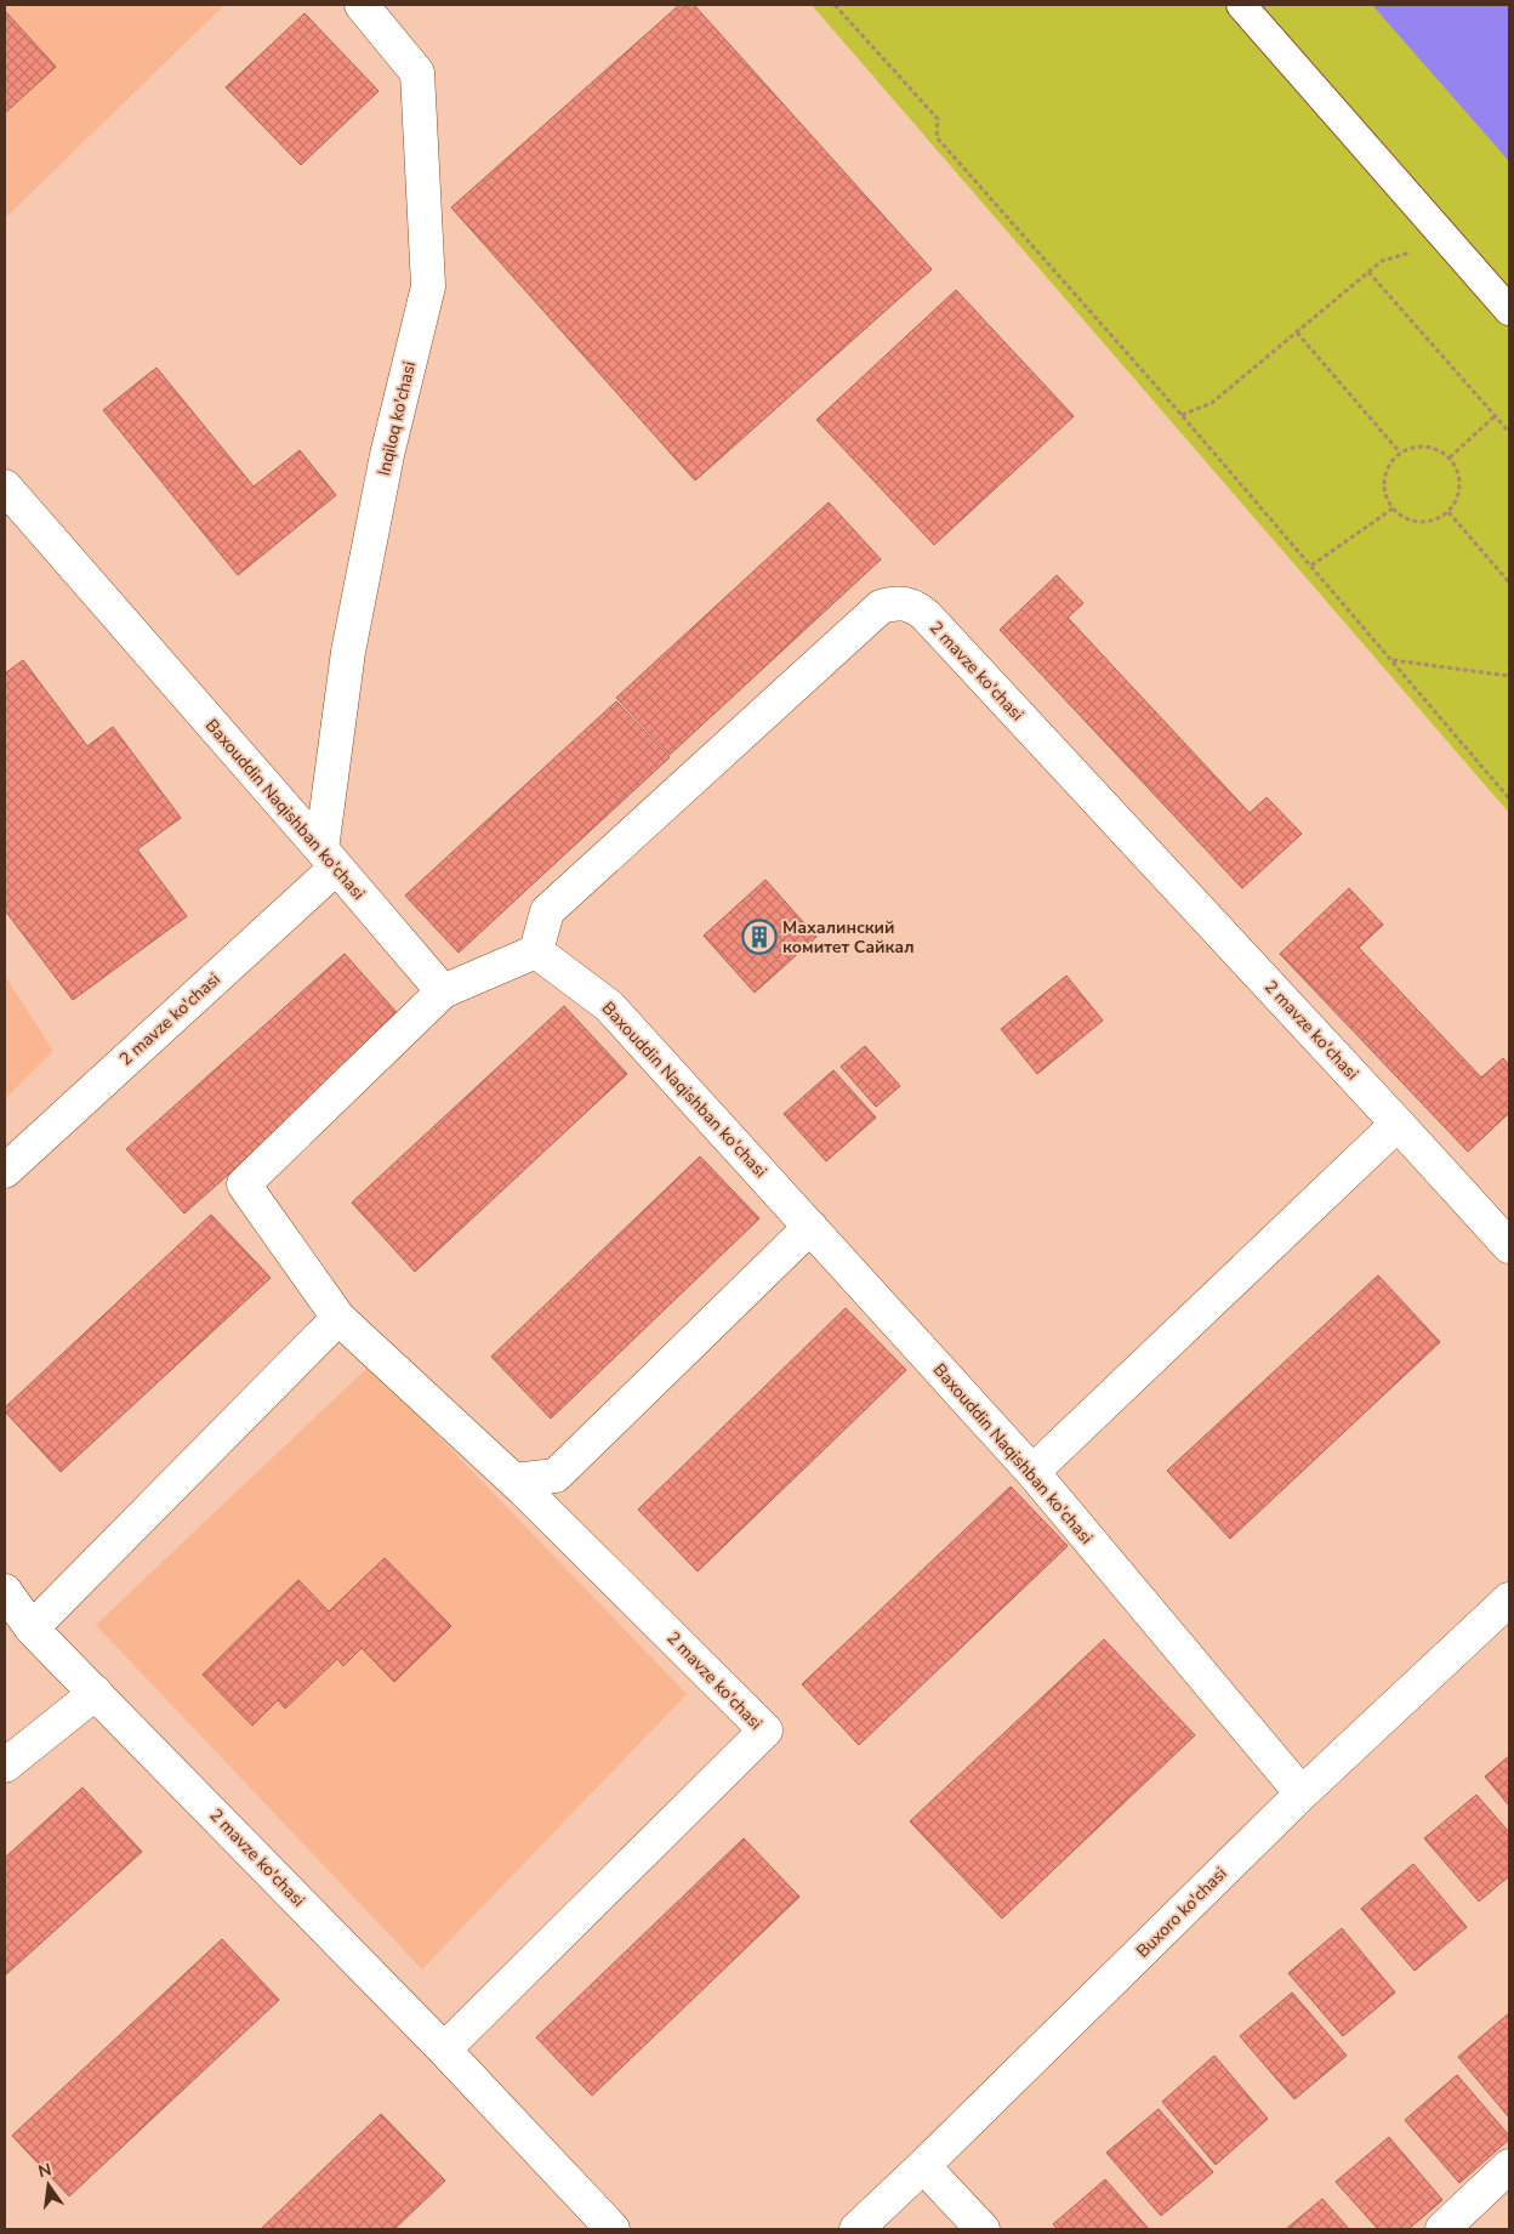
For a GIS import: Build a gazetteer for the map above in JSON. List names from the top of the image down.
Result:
{
  "streets": {
    "street": [
      "Inqiloq ko'chasi",
      "2 mavze ko'chasi",
      "Baxouddin Naqishban ko'chasi",
      "Buxoro ko'chasi"
    ]
  },
  "crossings": [
    ["Inqiloq ko'chasi", "2 mavze ko'chasi"],
    ["Inqiloq ko'chasi", "Baxouddin Naqishban ko'chasi"],
    ["2 mavze ko'chasi", "Baxouddin Naqishban ko'chasi"],
    ["Baxouddin Naqishban ko'chasi", "Buxoro ko'chasi"]
  ],
  "places": {
    "building": ["Махалинский комитет Сайкал"]
  },
  "north": "top"
}
